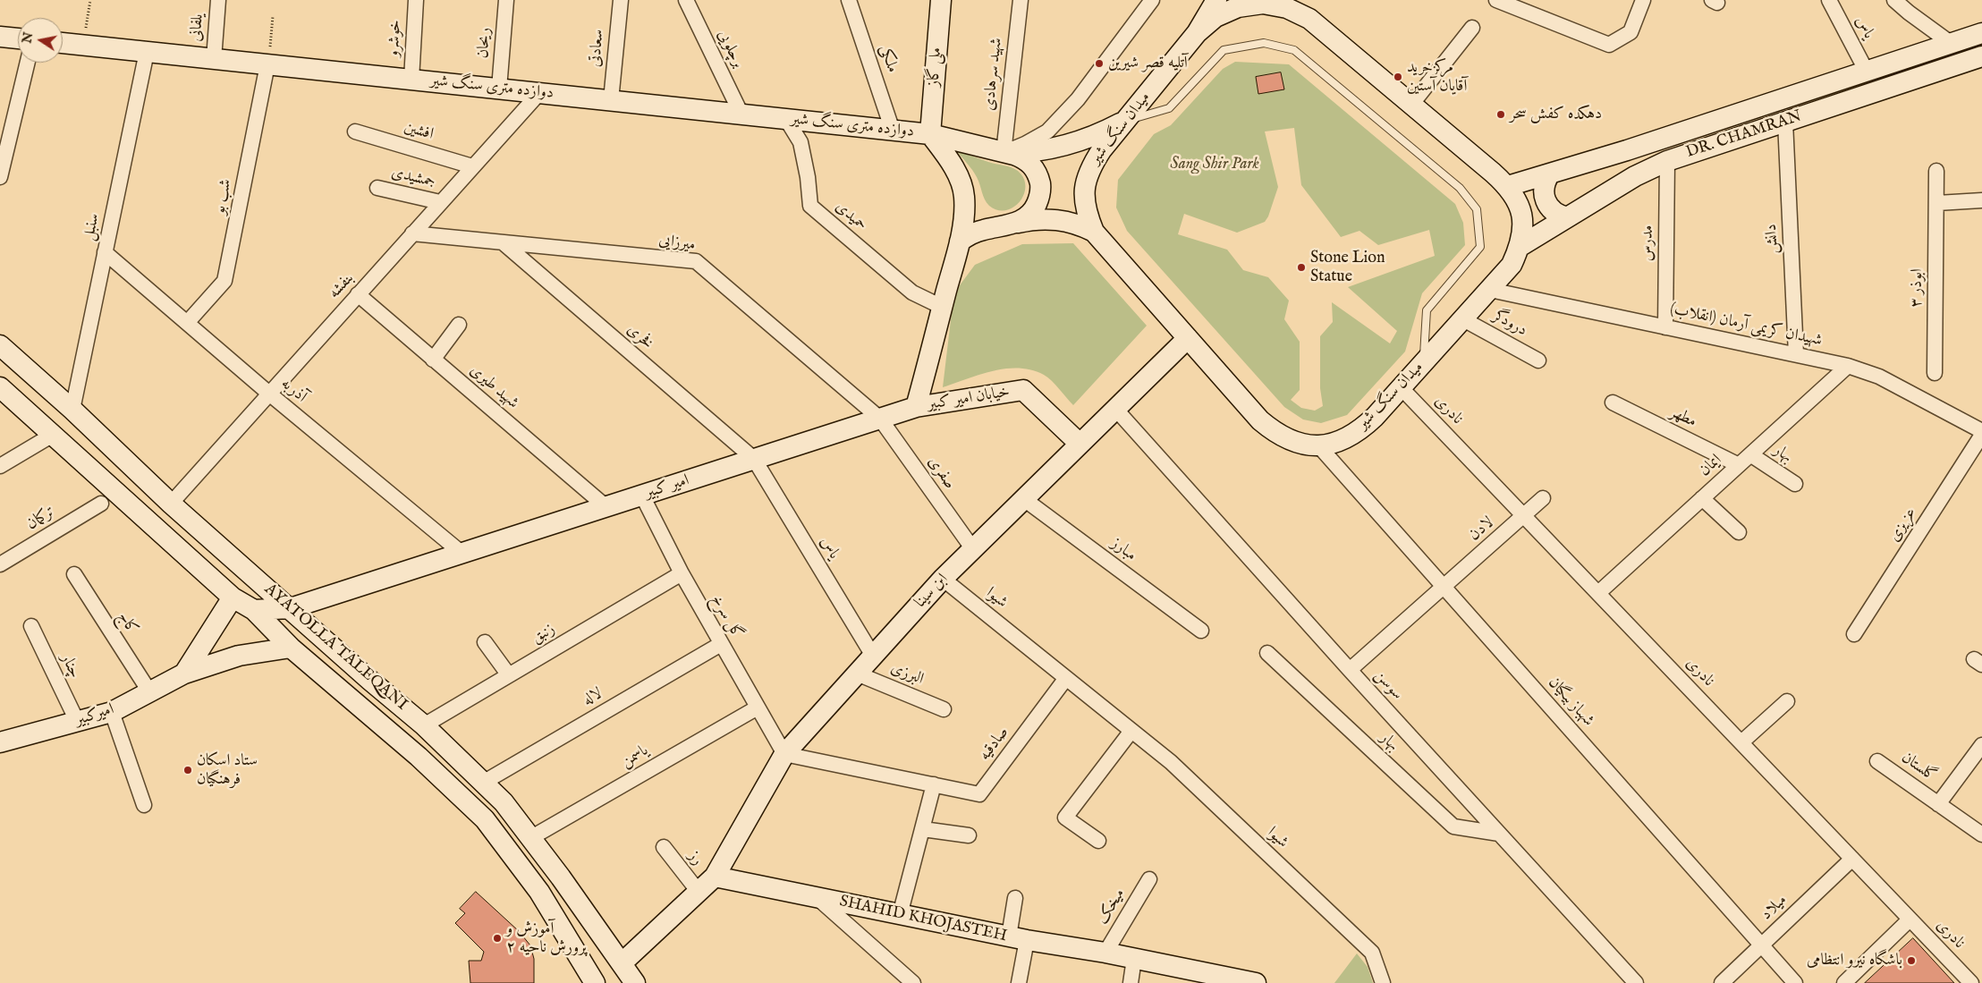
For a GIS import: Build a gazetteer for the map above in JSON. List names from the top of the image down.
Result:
{
  "streets": {
    "main road": [
      "ملی گاز",
      "دوازده متری سنگ شیر",
      "میدان سنگ شیر",
      "DR. CHAMRAN",
      "خیابان امیر کبیر",
      "امیر کبیر",
      "ابن سینا",
      "AYATOLLA TALEQANI",
      "امیرکبیر",
      "SHAHID KHOJASTEH"
    ],
    "street": [
      "یلفانی",
      "یاس",
      "خوشرو",
      "ریحان",
      "سعادتی",
      "برچلویی",
      "ملکی",
      "شهید سرهادی",
      "افشین",
      "جمشیدی",
      "شب بو",
      "حمیدی",
      "سنبل",
      "دانش",
      "میرزایی",
      "مدرس",
      "بنفشه",
      "ابوذر ۳",
      "درودگر",
      "شهیدان کریمی آرمان (انقلاب)",
      "فخری",
      "شهید طیری",
      "آذربه",
      "نادری",
      "مطهر",
      "بهار",
      "ایمان",
      "صفری",
      "ترکمان",
      "عزیزی",
      "لادن",
      "مبارز",
      "شیوا",
      "گل سرخ",
      "کاج",
      "زنبق",
      "چنار",
      "البرزی",
      "سوسن",
      "لاله",
      "شهباز بیگیان",
      "صادقیه",
      "یاسمن",
      "گلستان",
      "رز",
      "میخک",
      "میلاد"
    ]
  },
  "crossings": [
    ["یلفانی", "دوازده متری سنگ شیر"],
    ["یاس", "DR. CHAMRAN"],
    ["یاس", "فخری"],
    ["یاس", "امیر کبیر"],
    ["یاس", "ابن سینا"],
    ["خوشرو", "دوازده متری سنگ شیر"],
    ["ریحان", "دوازده متری سنگ شیر"],
    ["سعادتی", "دوازده متری سنگ شیر"],
    ["برچلویی", "دوازده متری سنگ شیر"],
    ["ملکی", "دوازده متری سنگ شیر"],
    ["ملی گاز", "دوازده متری سنگ شیر"],
    ["شهید سرهادی", "دوازده متری سنگ شیر"],
    ["دوازده متری سنگ شیر", "شب بو"],
    ["دوازده متری سنگ شیر", "حمیدی"],
    ["دوازده متری سنگ شیر", "سنبل"],
    ["دوازده متری سنگ شیر", "بنفشه"],
    ["میدان سنگ شیر", "DR. CHAMRAN"],
    ["میدان سنگ شیر", "درودگر"],
    ["میدان سنگ شیر", "شهیدان کریمی آرمان (انقلاب)"],
    ["میدان سنگ شیر", "نادری"],
    ["میدان سنگ شیر", "ابن سینا"],
    ["میدان سنگ شیر", "شهباز بیگیان"],
    ["افشین", "بنفشه"],
    ["DR. CHAMRAN", "دانش"],
    ["DR. CHAMRAN", "مدرس"],
    ["جمشیدی", "بنفشه"],
    ["شب بو", "آذربه"],
    ["سنبل", "آذربه"],
    ["سنبل", "AYATOLLA TALEQANI"],
    ["دانش", "شهیدان کریمی آرمان (انقلاب)"],
    ["میرزایی", "بنفشه"],
    ["میرزایی", "فخری"],
    ["میرزایی", "صفری"],
    ["میرزایی", "امیر کبیر"],
    ["مدرس", "شهیدان کریمی آرمان (انقلاب)"],
    ["بنفشه", "شهید طیری"],
    ["بنفشه", "آذربه"],
    ["بنفشه", "AYATOLLA TALEQANI"],
    ["شهیدان کریمی آرمان (انقلاب)", "ایمان"],
    ["فخری", "امیر کبیر"],
    ["شهید طیری", "امیر کبیر"],
    ["آذربه", "امیر کبیر"],
    ["خیابان امیر کبیر", "امیر کبیر"],
    ["خیابان امیر کبیر", "ابن سینا"],
    ["نادری", "ایمان"],
    ["نادری", "لادن"],
    ["نادری", "میلاد"],
    ["مطهر", "ایمان"],
    ["بهار", "ایمان"],
    ["بهار", "سوسن"],
    ["صفری", "امیر کبیر"],
    ["صفری", "ابن سینا"],
    ["امیر کبیر", "گل سرخ"],
    ["امیر کبیر", "AYATOLLA TALEQANI"],
    ["لادن", "سوسن"],
    ["لادن", "شهباز بیگیان"],
    ["مبارز", "ابن سینا"],
    ["ابن سینا", "شیوا"],
    ["ابن سینا", "گل سرخ"],
    ["ابن سینا", "البرزی"],
    ["ابن سینا", "سوسن"],
    ["ابن سینا", "صادقیه"],
    ["ابن سینا", "SHAHID KHOJASTEH"],
    ["شیوا", "صادقیه"],
    ["گل سرخ", "زنبق"],
    ["گل سرخ", "لاله"],
    ["گل سرخ", "صادقیه"],
    ["گل سرخ", "یاسمن"],
    ["کاج", "امیرکبیر"],
    ["زنبق", "AYATOLLA TALEQANI"],
    ["AYATOLLA TALEQANI", "لاله"],
    ["AYATOLLA TALEQANI", "امیرکبیر"],
    ["AYATOLLA TALEQANI", "یاسمن"],
    ["چنار", "امیرکبیر"],
    ["شهباز بیگیان", "میلاد"],
    ["میخک", "SHAHID KHOJASTEH"]
  ],
  "parks": ["Sang Shir Park"],
  "places": [
    "آتلیه قصر شیرین",
    "مرکزخرید آقایان آستین",
    "دهکده کفش سحر",
    "Stone Lion Statue",
    "ستاد اسکان فرهنگیان",
    "آموزش و پرورش ناحیه ۲",
    "باشگاه نیرو انتظامی"
  ],
  "north": "left"
}
